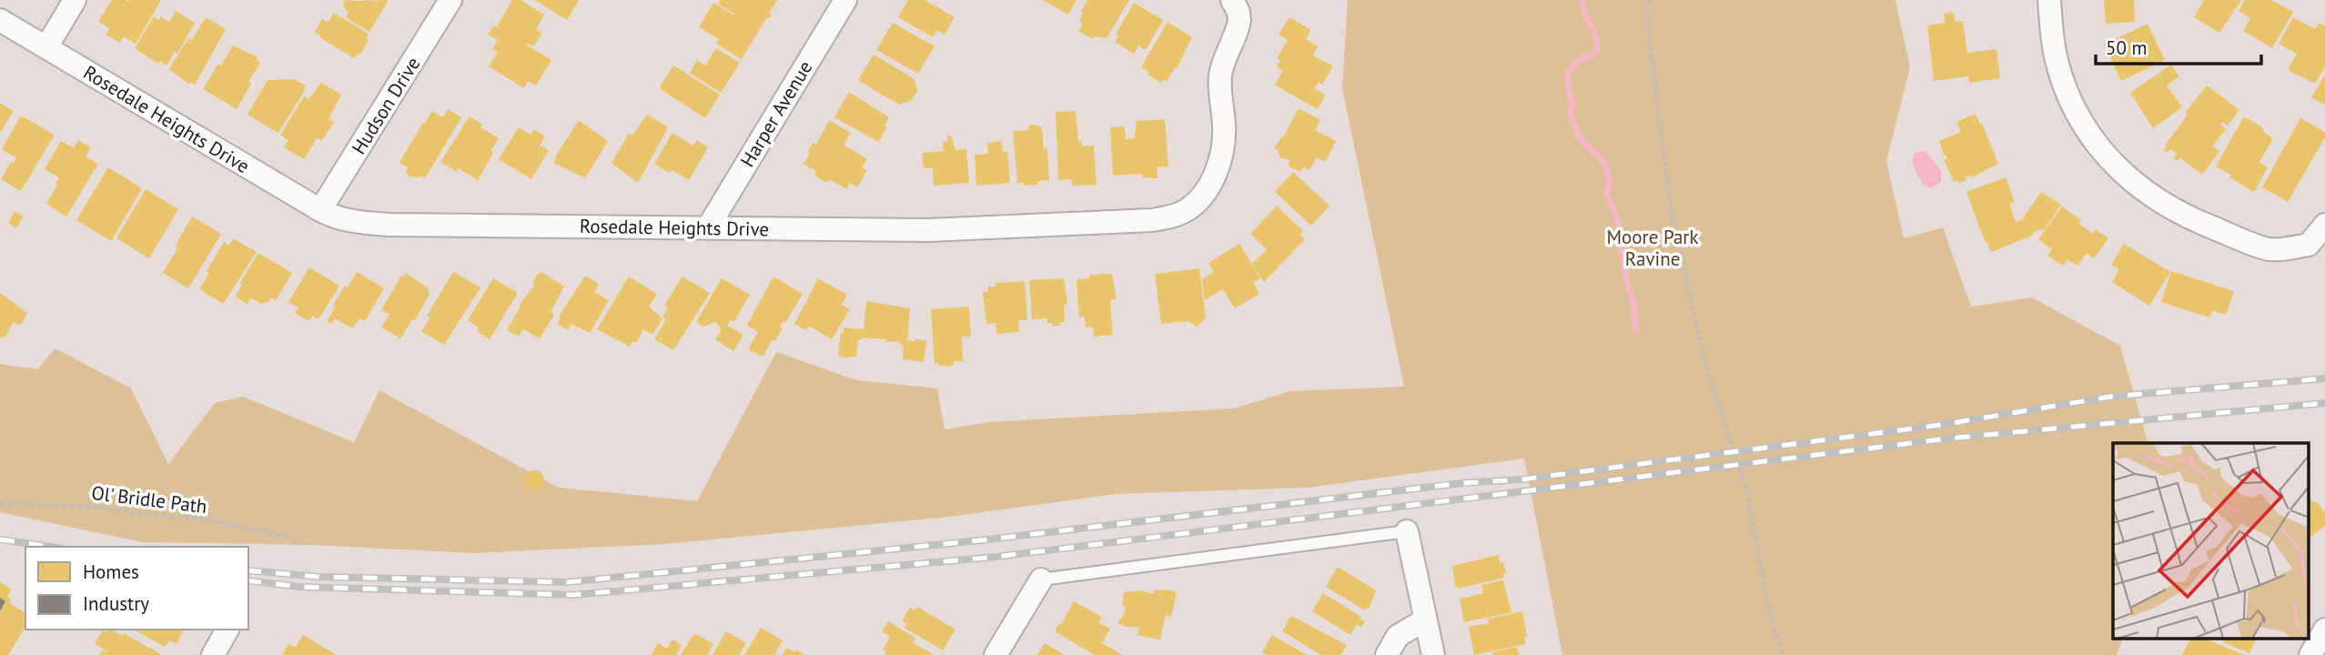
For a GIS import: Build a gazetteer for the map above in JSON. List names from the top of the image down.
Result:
{
  "streets": {
    "street": ["Hudson Drive", "Harper Avenue", "Rosedale Heights Drive"],
    "path": ["Ol' Bridle Path"]
  },
  "crossings": [
    ["Hudson Drive", "Rosedale Heights Drive"],
    ["Harper Avenue", "Rosedale Heights Drive"]
  ],
  "parks": ["Moore Park Ravine"],
  "legend": ["Homes", "Industry"],
  "scale_bar": "50 m"
}
